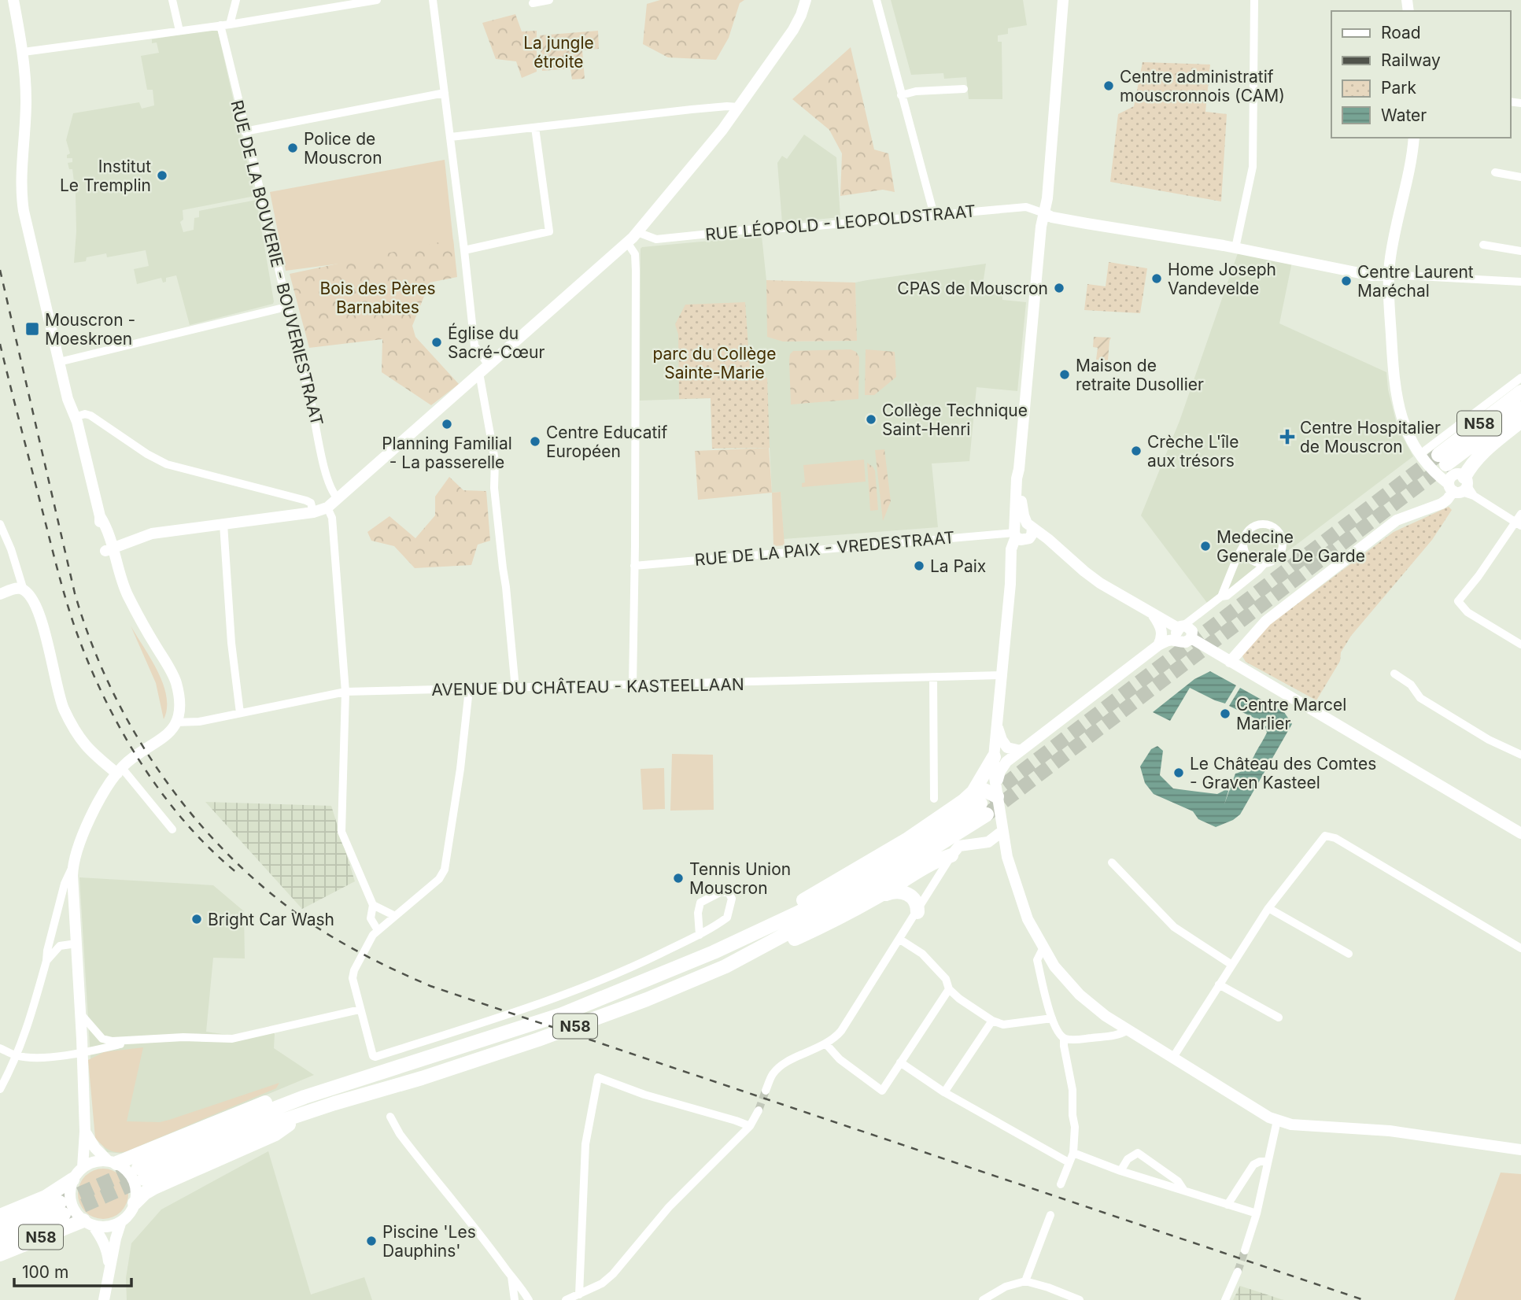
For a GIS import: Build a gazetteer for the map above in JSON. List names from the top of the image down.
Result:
{
  "streets": {
    "highway": ["N58"],
    "street": [
      "RUE LÉOPOLD - LEOPOLDSTRAAT",
      "RUE DE LA BOUVERIE - BOUVERIESTRAAT",
      "RUE DE LA PAIX - VREDESTRAAT",
      "AVENUE DU CHÂTEAU - KASTEELLAAN"
    ]
  },
  "parks": ["La jungle étroite", "Bois des Pères Barnabites", "parc du Collège Sainte-Marie"],
  "places": {
    "other": [
      "Centre administratif mouscronnois (CAM)",
      "Police de Mouscron",
      "Institut Le Tremplin",
      "Home Joseph Vandevelde",
      "Centre Laurent Maréchal",
      "CPAS de Mouscron",
      "Église du Sacré-Cœur",
      "Maison de retraite Dusollier",
      "Collège Technique Saint-Henri",
      "Planning Familial - La passerelle",
      "Centre Educatif Européen",
      "Crèche L'île aux trésors",
      "Medecine Generale De Garde",
      "La Paix",
      "Centre Marcel Marlier",
      "Le Château des Comtes - Graven Kasteel",
      "Tennis Union Mouscron",
      "Bright Car Wash",
      "Piscine 'Les Dauphins'"
    ],
    "transit": ["Mouscron - Moeskroen"],
    "health": ["Centre Hospitalier de Mouscron"]
  },
  "legend": [
    "Road",
    "Railway",
    "Park",
    "Water"
  ],
  "scale_bar": "100 m"
}
